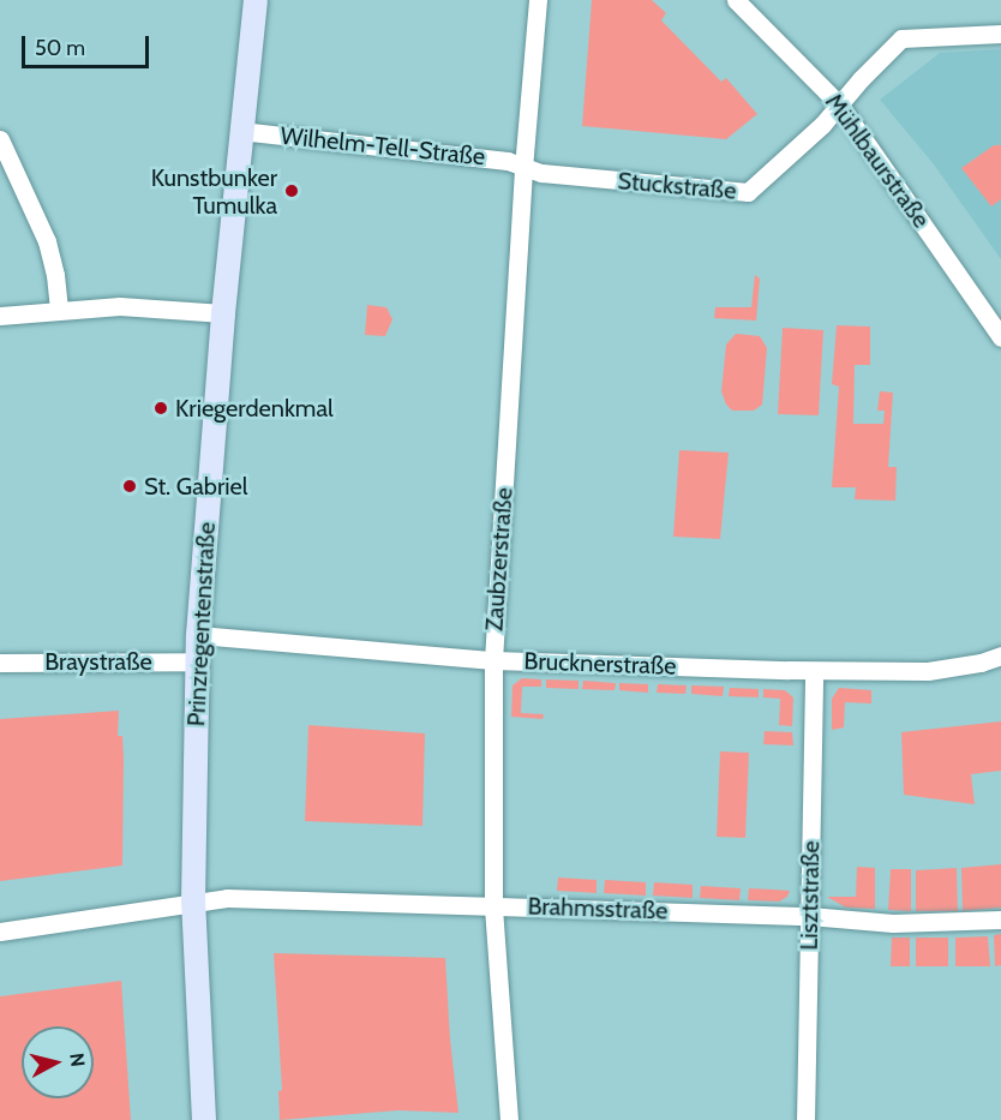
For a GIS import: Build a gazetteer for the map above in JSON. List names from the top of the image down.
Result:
{
  "streets": {
    "main road": ["Prinzregentenstraße"],
    "street": [
      "Wilhelm-Tell-Straße",
      "Mühlbaurstraße",
      "Stuckstraße",
      "Zaubzerstraße",
      "Braystraße",
      "Brucknerstraße",
      "Lisztstraße",
      "Brahmsstraße"
    ]
  },
  "crossings": [
    ["Wilhelm-Tell-Straße", "Stuckstraße"],
    ["Wilhelm-Tell-Straße", "Zaubzerstraße"],
    ["Wilhelm-Tell-Straße", "Prinzregentenstraße"],
    ["Mühlbaurstraße", "Stuckstraße"],
    ["Stuckstraße", "Zaubzerstraße"],
    ["Zaubzerstraße", "Brucknerstraße"],
    ["Zaubzerstraße", "Brahmsstraße"],
    ["Prinzregentenstraße", "Braystraße"],
    ["Prinzregentenstraße", "Brucknerstraße"],
    ["Prinzregentenstraße", "Brahmsstraße"],
    ["Brucknerstraße", "Lisztstraße"],
    ["Lisztstraße", "Brahmsstraße"]
  ],
  "places": ["Kunstbunker Tumulka", "Kriegerdenkmal", "St. Gabriel"],
  "scale_bar": "50 m",
  "north": "right"
}
